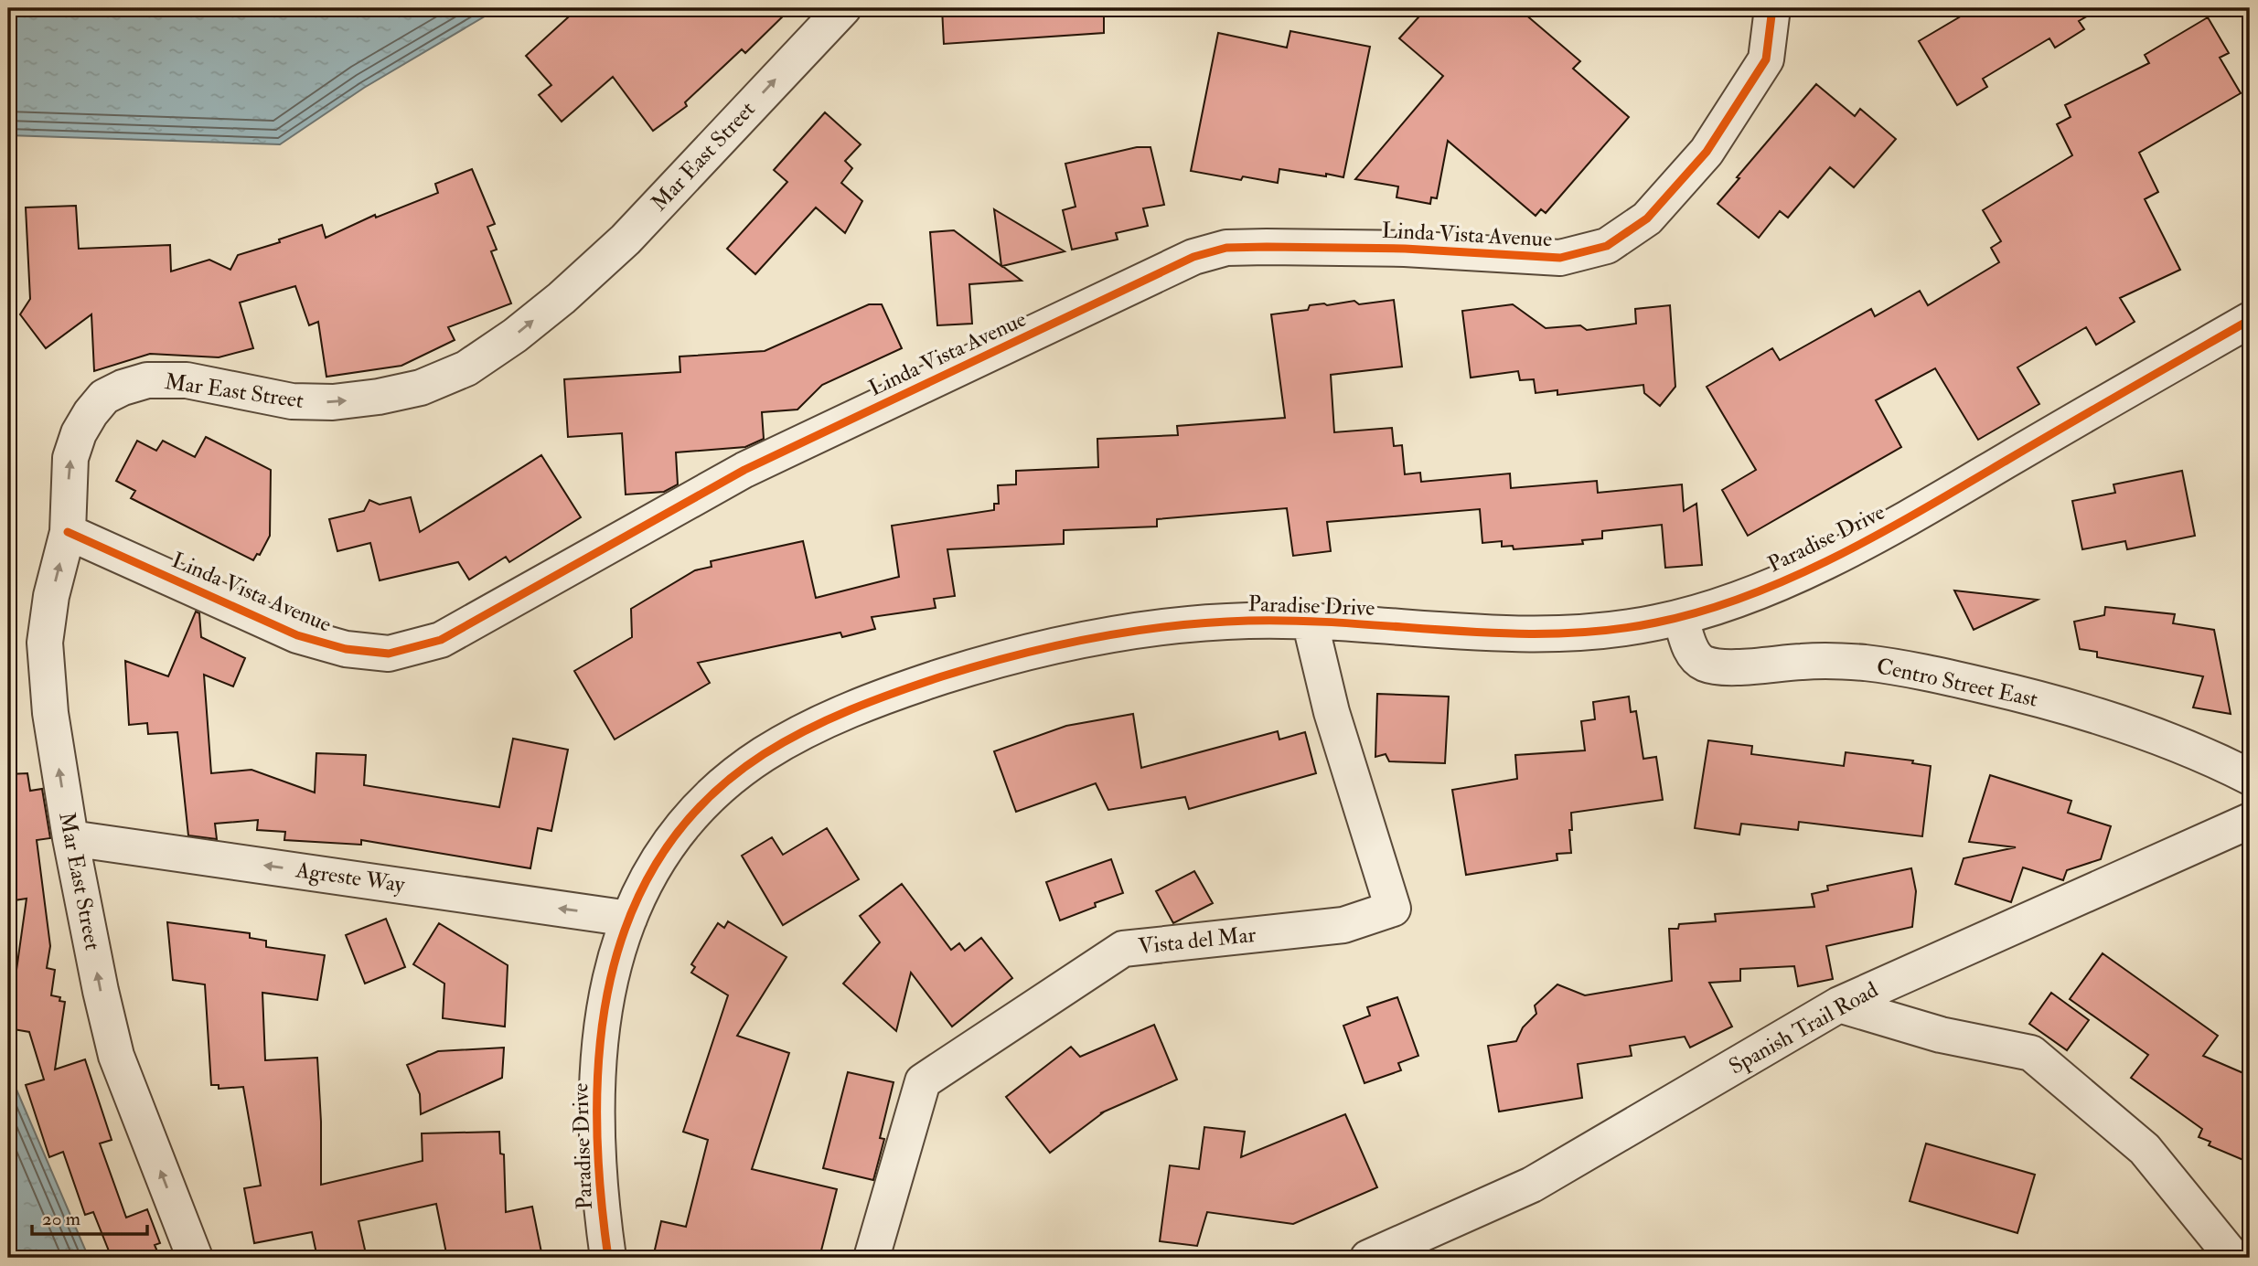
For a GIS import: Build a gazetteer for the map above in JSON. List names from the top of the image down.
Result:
{
  "streets": {
    "street": [
      "Mar East Street",
      "Linda Vista Avenue",
      "Paradise Drive",
      "Centro Street East",
      "Agreste Way",
      "Vista del Mar",
      "Spanish Trail Road"
    ]
  },
  "crossings": [
    ["Mar East Street", "Linda Vista Avenue"],
    ["Mar East Street", "Agreste Way"],
    ["Paradise Drive", "Centro Street East"],
    ["Paradise Drive", "Agreste Way"],
    ["Paradise Drive", "Vista del Mar"]
  ],
  "one_way": ["Agreste Way"],
  "scale_bar": "20 m"
}
